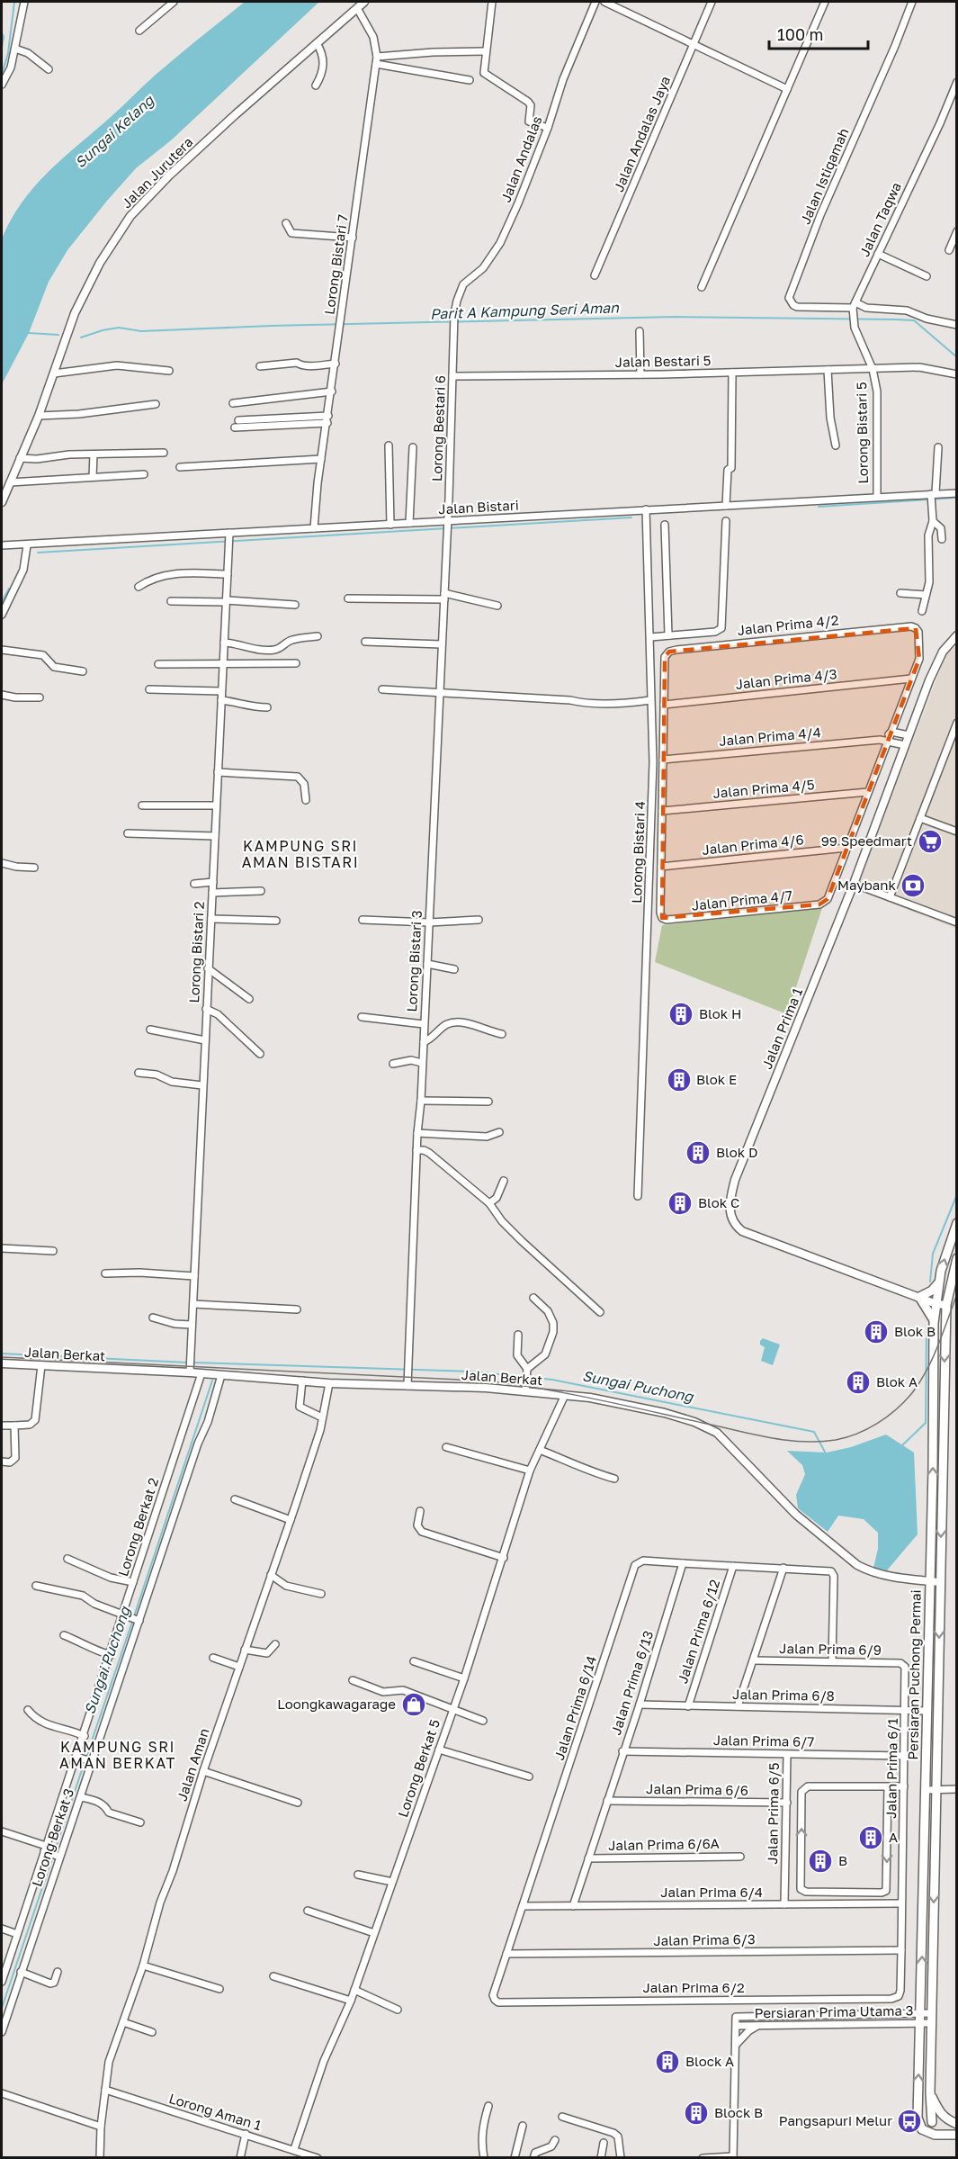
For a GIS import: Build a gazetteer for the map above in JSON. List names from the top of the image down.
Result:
{
  "streets": {
    "main road": ["Persiaran Puchong Permai"],
    "street": [
      "Jalan Andalas Jaya",
      "Jalan Andalas",
      "Jalan Jurutera",
      "Jalan Istiqamah",
      "Jalan Taqwa",
      "Lorong Bistari 7",
      "Jalan Bestari 5",
      "Lorong Bestari 6",
      "Lorong Bistari 5",
      "Jalan Bistari",
      "Jalan Prima 4/2",
      "Jalan Prima 4/3",
      "Jalan Prima 4/4",
      "Jalan Prima 4/5",
      "Jalan Prima 4/6",
      "Lorong Bistari 4",
      "Jalan Prima 4/7",
      "Lorong Bistari 2",
      "Lorong Bistari 3",
      "Jalan Prima 1",
      "Jalan Berkat",
      "Lorong Berkat 2",
      "Jalan Prima 6/12",
      "Jalan Prima 6/9",
      "Jalan Prima 6/13",
      "Jalan Prima 6/8",
      "Jalan Prima 6/14",
      "Jalan Prima 6/7",
      "Jalan Aman",
      "Lorong Berkat 5",
      "Jalan Prima 6/1",
      "Jalan Prima 6/6",
      "Jalan Prima 6/5",
      "Lorong Berkat 3",
      "Jalan Prima 6/6A",
      "Jalan Prima 6/4",
      "Jalan Prima 6/3",
      "Jalan Prima 6/2",
      "Persiaran Prima Utama 3",
      "Lorong Aman 1"
    ]
  },
  "crossings": [
    ["Jalan Andalas", "Lorong Bestari 6"],
    ["Jalan Jurutera", "Lorong Bistari 7"],
    ["Jalan Istiqamah", "Jalan Taqwa"],
    ["Lorong Bistari 7", "Jalan Bistari"],
    ["Jalan Bestari 5", "Lorong Bestari 6"],
    ["Jalan Bestari 5", "Lorong Bistari 5"],
    ["Lorong Bestari 6", "Jalan Bistari"],
    ["Lorong Bestari 6", "Lorong Bistari 3"],
    ["Lorong Bistari 5", "Jalan Bistari"],
    ["Jalan Bistari", "Lorong Bistari 4"],
    ["Jalan Bistari", "Lorong Bistari 2"],
    ["Jalan Prima 4/2", "Jalan Prima 4/3"],
    ["Jalan Prima 4/4", "Jalan Prima 1"],
    ["Jalan Prima 4/6", "Jalan Prima 4/7"],
    ["Lorong Bistari 2", "Jalan Berkat"],
    ["Lorong Bistari 3", "Jalan Berkat"],
    ["Jalan Prima 1", "Persiaran Puchong Permai"],
    ["Jalan Berkat", "Lorong Berkat 2"],
    ["Jalan Berkat", "Persiaran Puchong Permai"],
    ["Jalan Berkat", "Jalan Aman"],
    ["Jalan Berkat", "Lorong Berkat 5"],
    ["Jalan Berkat", "Lorong Berkat 3"],
    ["Jalan Prima 6/12", "Jalan Prima 6/8"],
    ["Jalan Prima 6/9", "Jalan Prima 6/1"],
    ["Persiaran Puchong Permai", "Jalan Prima 6/8"],
    ["Persiaran Puchong Permai", "Persiaran Prima Utama 3"],
    ["Jalan Prima 6/13", "Jalan Prima 6/8"],
    ["Jalan Prima 6/13", "Jalan Prima 6/14"],
    ["Jalan Prima 6/13", "Jalan Prima 6/7"],
    ["Jalan Prima 6/13", "Jalan Prima 6/6"],
    ["Jalan Prima 6/13", "Jalan Prima 6/6A"],
    ["Jalan Prima 6/13", "Jalan Prima 6/4"],
    ["Jalan Prima 6/8", "Jalan Prima 6/1"],
    ["Jalan Prima 6/14", "Jalan Prima 6/4"],
    ["Jalan Prima 6/14", "Jalan Prima 6/2"],
    ["Jalan Prima 6/7", "Jalan Prima 6/1"],
    ["Jalan Prima 6/7", "Jalan Prima 6/5"],
    ["Jalan Aman", "Lorong Aman 1"],
    ["Lorong Berkat 5", "Lorong Aman 1"],
    ["Jalan Prima 6/1", "Jalan Prima 6/4"],
    ["Jalan Prima 6/1", "Jalan Prima 6/2"],
    ["Jalan Prima 6/6", "Jalan Prima 6/5"],
    ["Jalan Prima 6/5", "Jalan Prima 6/4"],
    ["Jalan Prima 6/4", "Jalan Prima 6/2"],
    ["Jalan Prima 6/3", "Jalan Prima 6/2"]
  ],
  "districts": ["KAMPUNG SRI AMAN BISTARI", "KAMPUNG SRI AMAN BERKAT"],
  "water": ["Sungai Kelang", "Parit A Kampung Seri Aman", "Sungai Puchong"],
  "places": {
    "supermarket": ["99 Speedmart"],
    "bank": ["Maybank"],
    "building": [
      "Blok H",
      "Blok E",
      "Blok D",
      "Blok C",
      "Blok B",
      "Blok A",
      "A",
      "B",
      "Block A",
      "Block B"
    ],
    "shop": ["Loongkawagarage"],
    "bus stop": ["Pangsapuri Melur"]
  },
  "scale_bar": "100 m"
}
